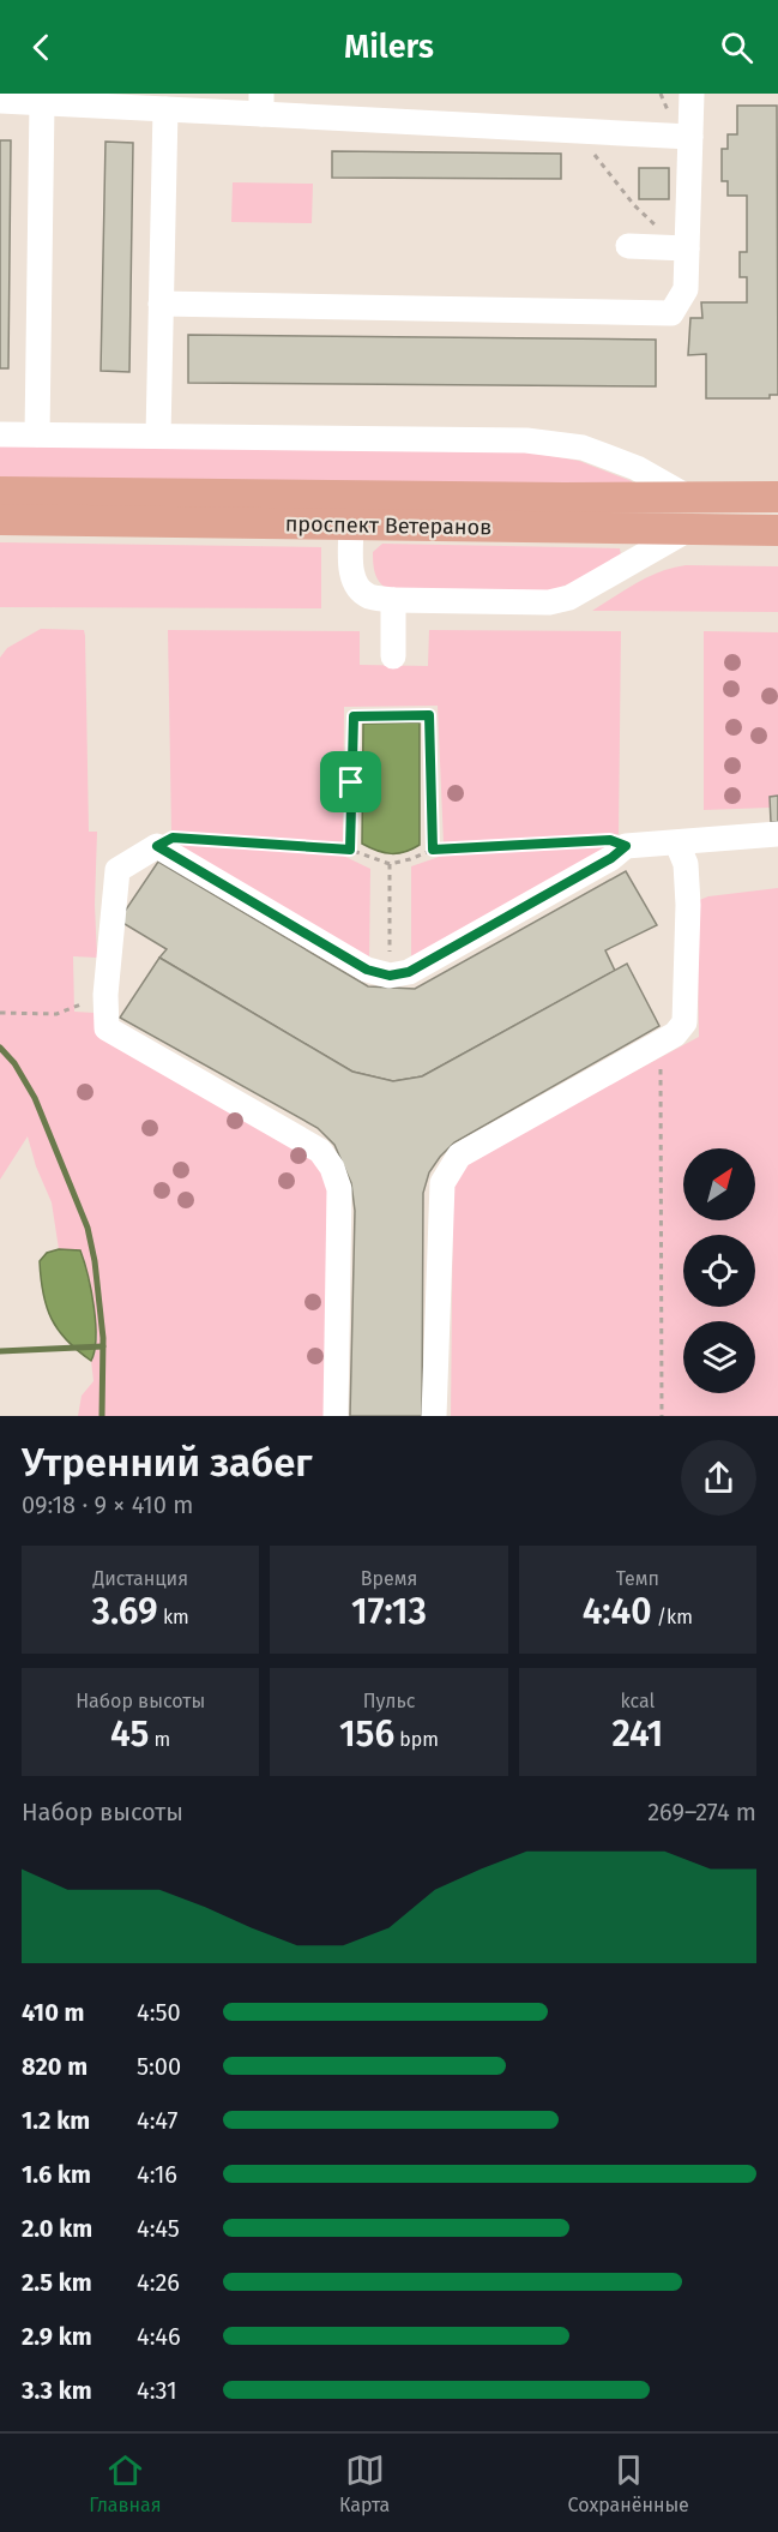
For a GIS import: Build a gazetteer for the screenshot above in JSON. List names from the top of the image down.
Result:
{
  "streets": {
    "main road": ["проспект Ветеранов"]
  },
  "north": "top right",
  "page": {
    "header": "Milers",
    "heading": ["Утренний забег", "09:18 · 9 × 410 m"],
    "stats": [
      ["Дистанция", "3.69 km"],
      ["Время", "17:13"],
      ["Темп", "4:40 /km"],
      ["Набор высоты", "45 m"],
      ["Пульс", "156 bpm"],
      ["kcal", "241"]
    ],
    "chart": ["Набор высоты", "269–274 m"],
    "list": [
      {
        "name": "410 m",
        "note": "4:50"
      },
      {
        "name": "820 m",
        "note": "5:00"
      },
      {
        "name": "1.2 km",
        "note": "4:47"
      },
      {
        "name": "1.6 km",
        "note": "4:16"
      },
      {
        "name": "2.0 km",
        "note": "4:45"
      },
      {
        "name": "2.5 km",
        "note": "4:26"
      },
      {
        "name": "2.9 km",
        "note": "4:46"
      },
      {
        "name": "3.3 km",
        "note": "4:31"
      }
    ],
    "tabs": ["Главная", "Карта", "Сохранённые"]
  }
}
